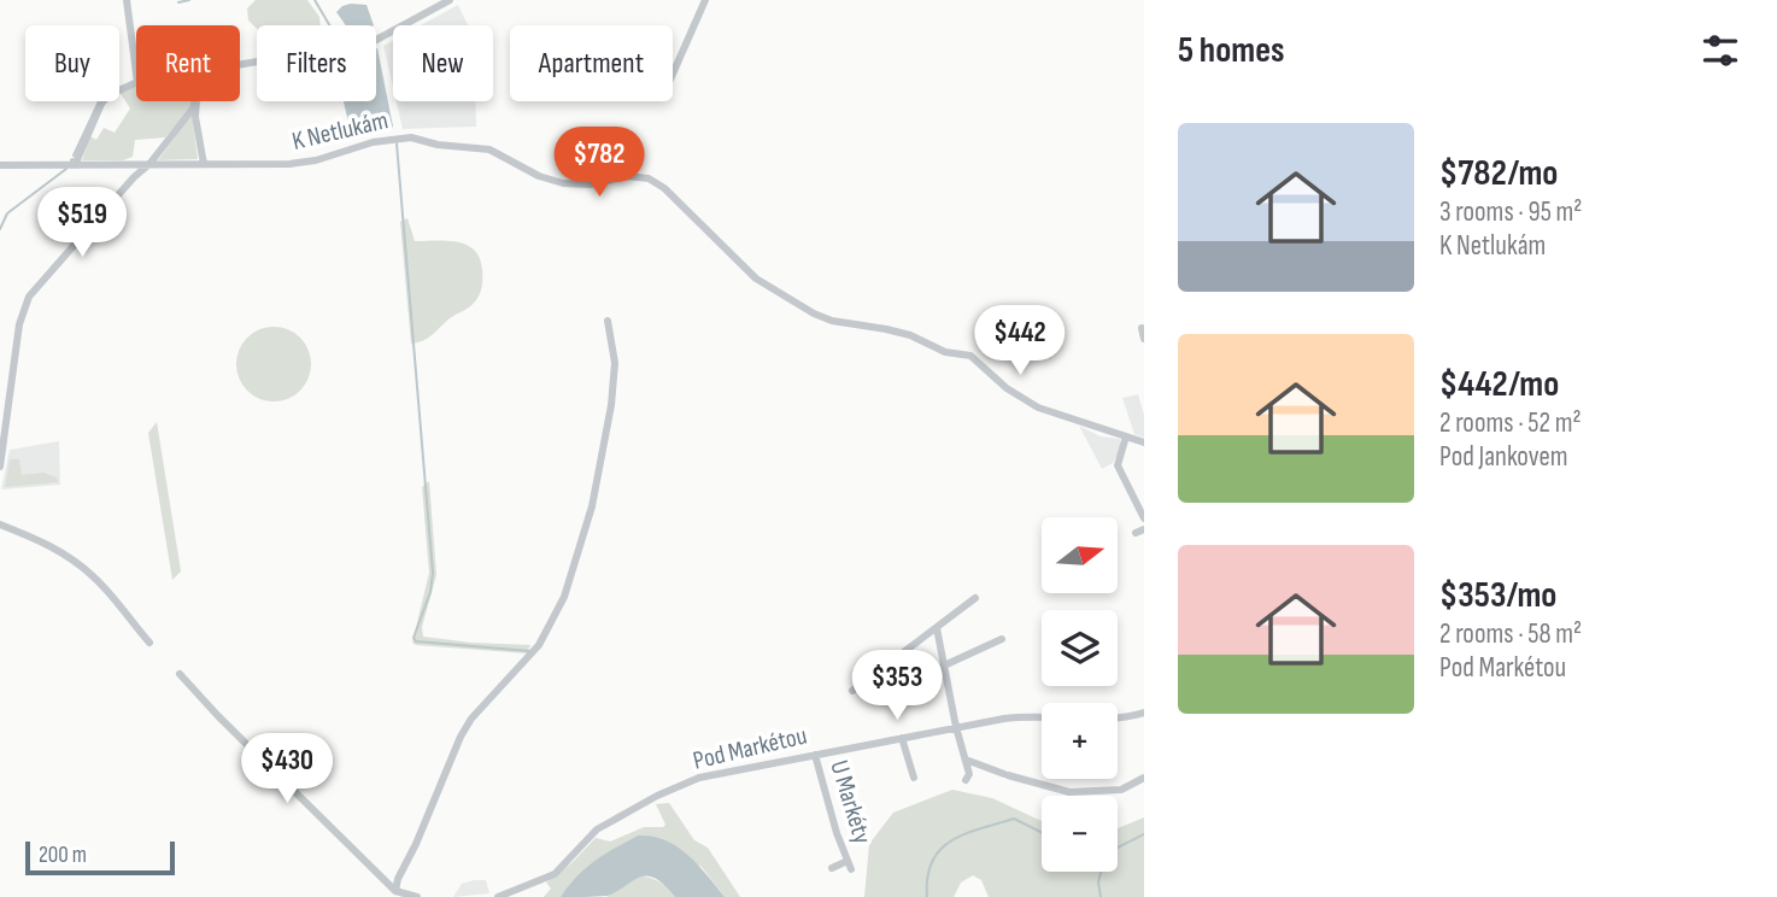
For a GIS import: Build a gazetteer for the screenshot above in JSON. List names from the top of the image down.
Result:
{
  "streets": {
    "street": ["K Netlukám", "Pod Markétou", "U Markéty"]
  },
  "crossings": [
    ["Pod Markétou", "U Markéty"]
  ],
  "scale_bar": "200 m",
  "north": "right",
  "page": {
    "heading": "5 homes",
    "chip": [
      "Buy",
      "Rent",
      "Filters",
      "New",
      "Apartment"
    ],
    "list": [
      {
        "name": "$782/mo",
        "note": "3 rooms · 95 m² · K Netlukám"
      },
      {
        "name": "$442/mo",
        "note": "2 rooms · 52 m² · Pod Jankovem"
      },
      {
        "name": "$353/mo",
        "note": "2 rooms · 58 m² · Pod Markétou"
      }
    ],
    "price": [
      "$782",
      "$519",
      "$442",
      "$353",
      "$430"
    ],
    "map_buttons": ["+", "−"],
    "scale": "200 m"
  }
}
